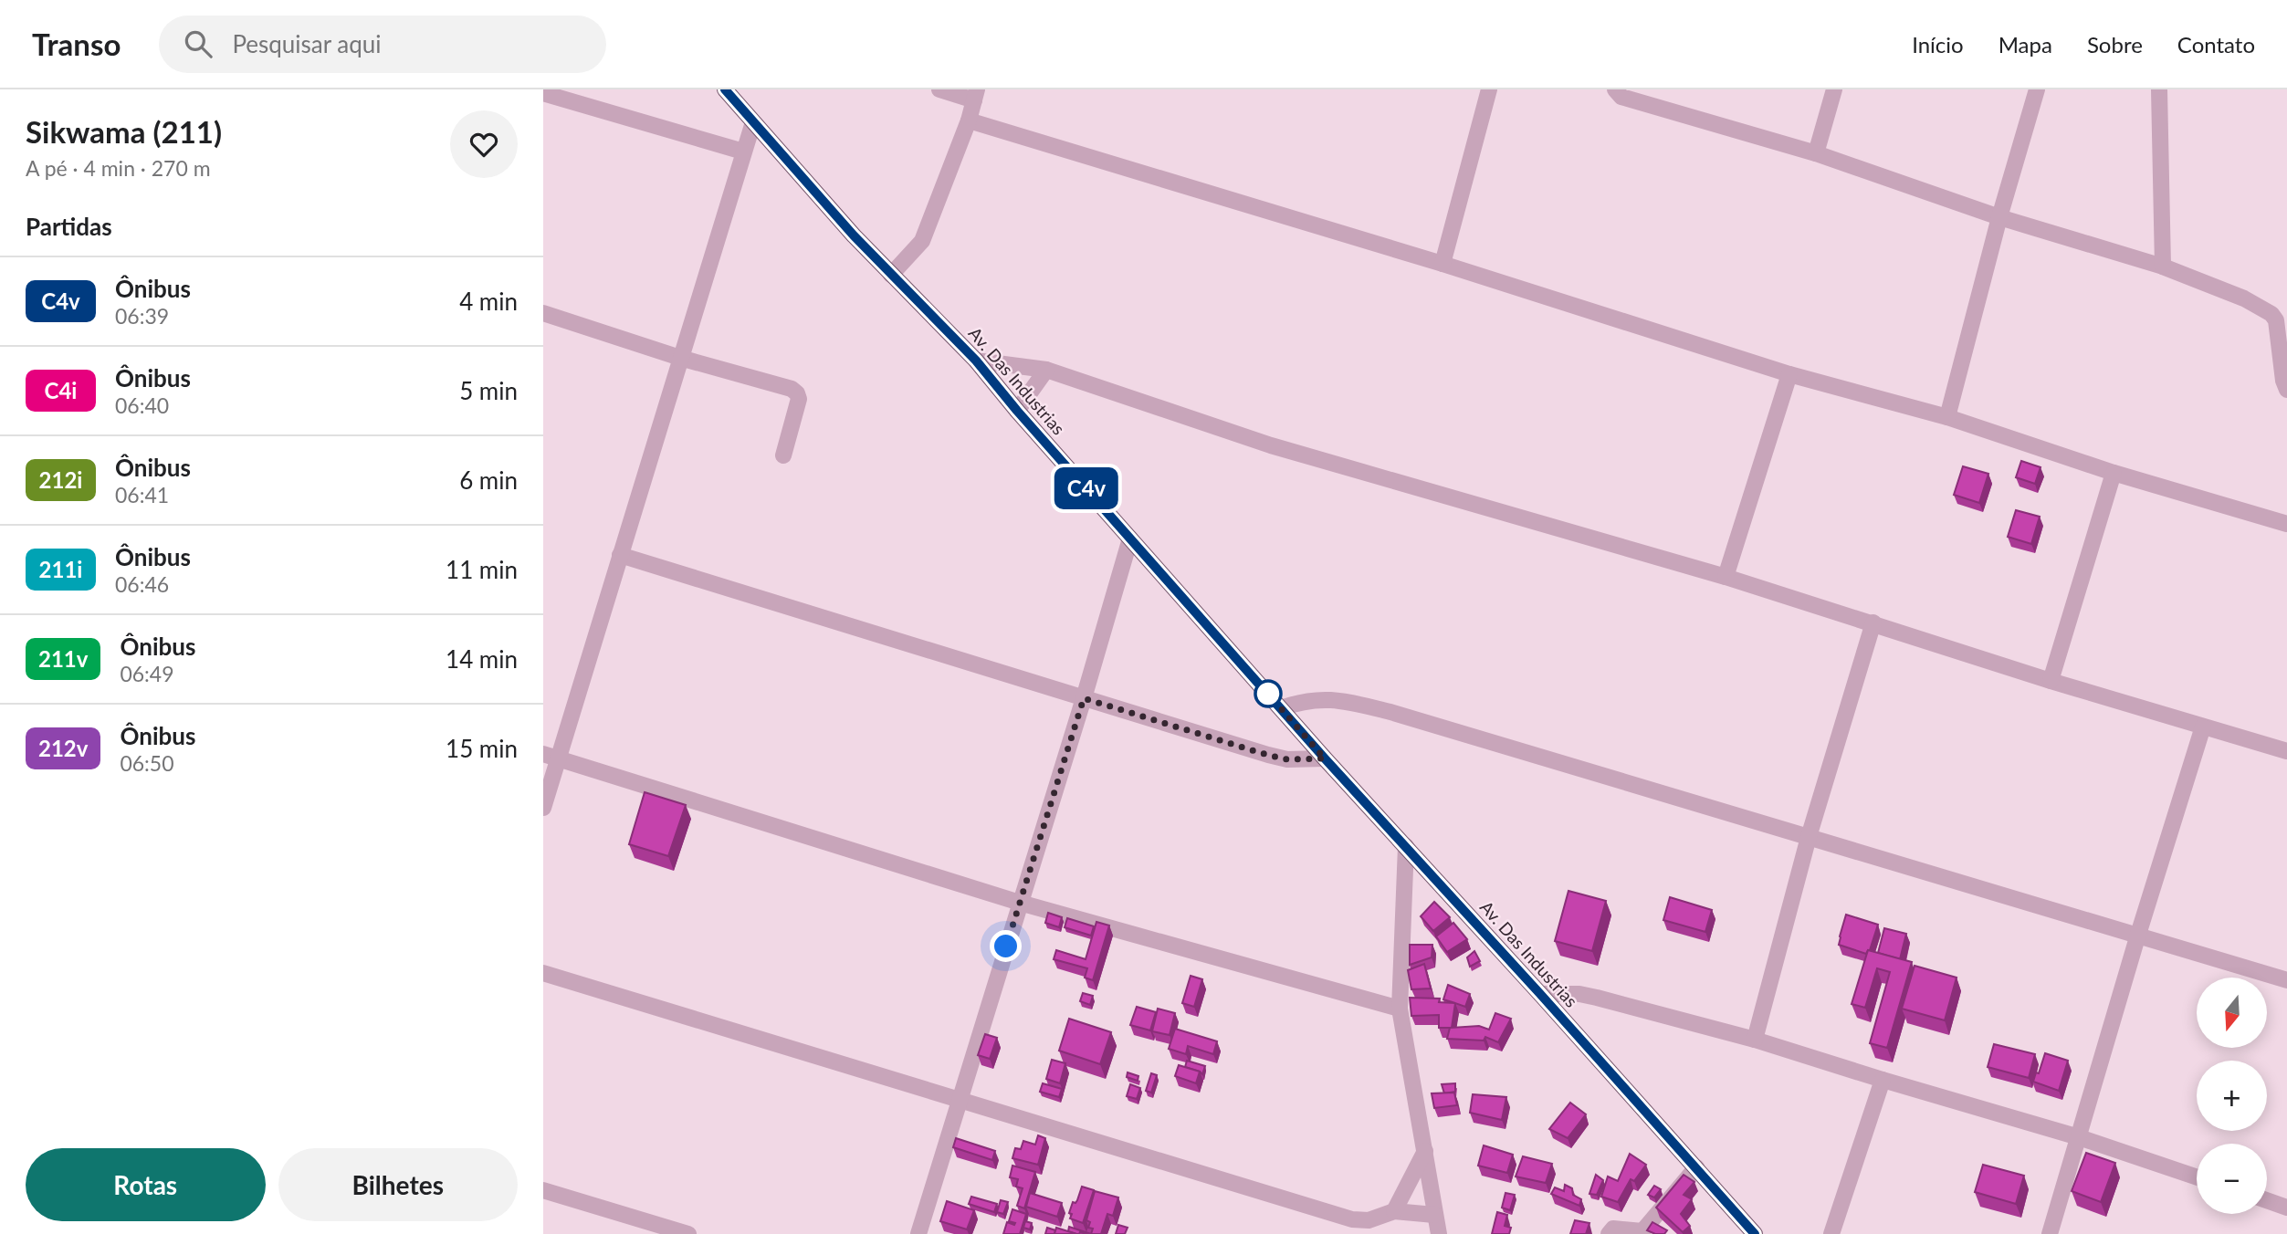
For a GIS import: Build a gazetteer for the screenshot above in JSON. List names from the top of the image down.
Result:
{
  "streets": {
    "main road": ["Av. Das Industrias"]
  },
  "lines": ["bus line C4v"],
  "north": "bottom",
  "page": {
    "header": "Transo",
    "search": "Pesquisar aqui",
    "nav": [
      "Início",
      "Mapa",
      "Sobre",
      "Contato"
    ],
    "heading": [
      ["Sikwama (211)", "A pé · 4 min · 270 m"],
      "Partidas"
    ],
    "on_map": "C4v",
    "list": [
      {
        "mark": "C4v",
        "name": "Ônibus",
        "note": "06:39",
        "value": "4 min"
      },
      {
        "mark": "C4i",
        "name": "Ônibus",
        "note": "06:40",
        "value": "5 min"
      },
      {
        "mark": "212i",
        "name": "Ônibus",
        "note": "06:41",
        "value": "6 min"
      },
      {
        "mark": "211i",
        "name": "Ônibus",
        "note": "06:46",
        "value": "11 min"
      },
      {
        "mark": "211v",
        "name": "Ônibus",
        "note": "06:49",
        "value": "14 min"
      },
      {
        "mark": "212v",
        "name": "Ônibus",
        "note": "06:50",
        "value": "15 min"
      }
    ],
    "map_buttons": ["+", "−"],
    "buttons": ["Rotas", "Bilhetes"]
  }
}
